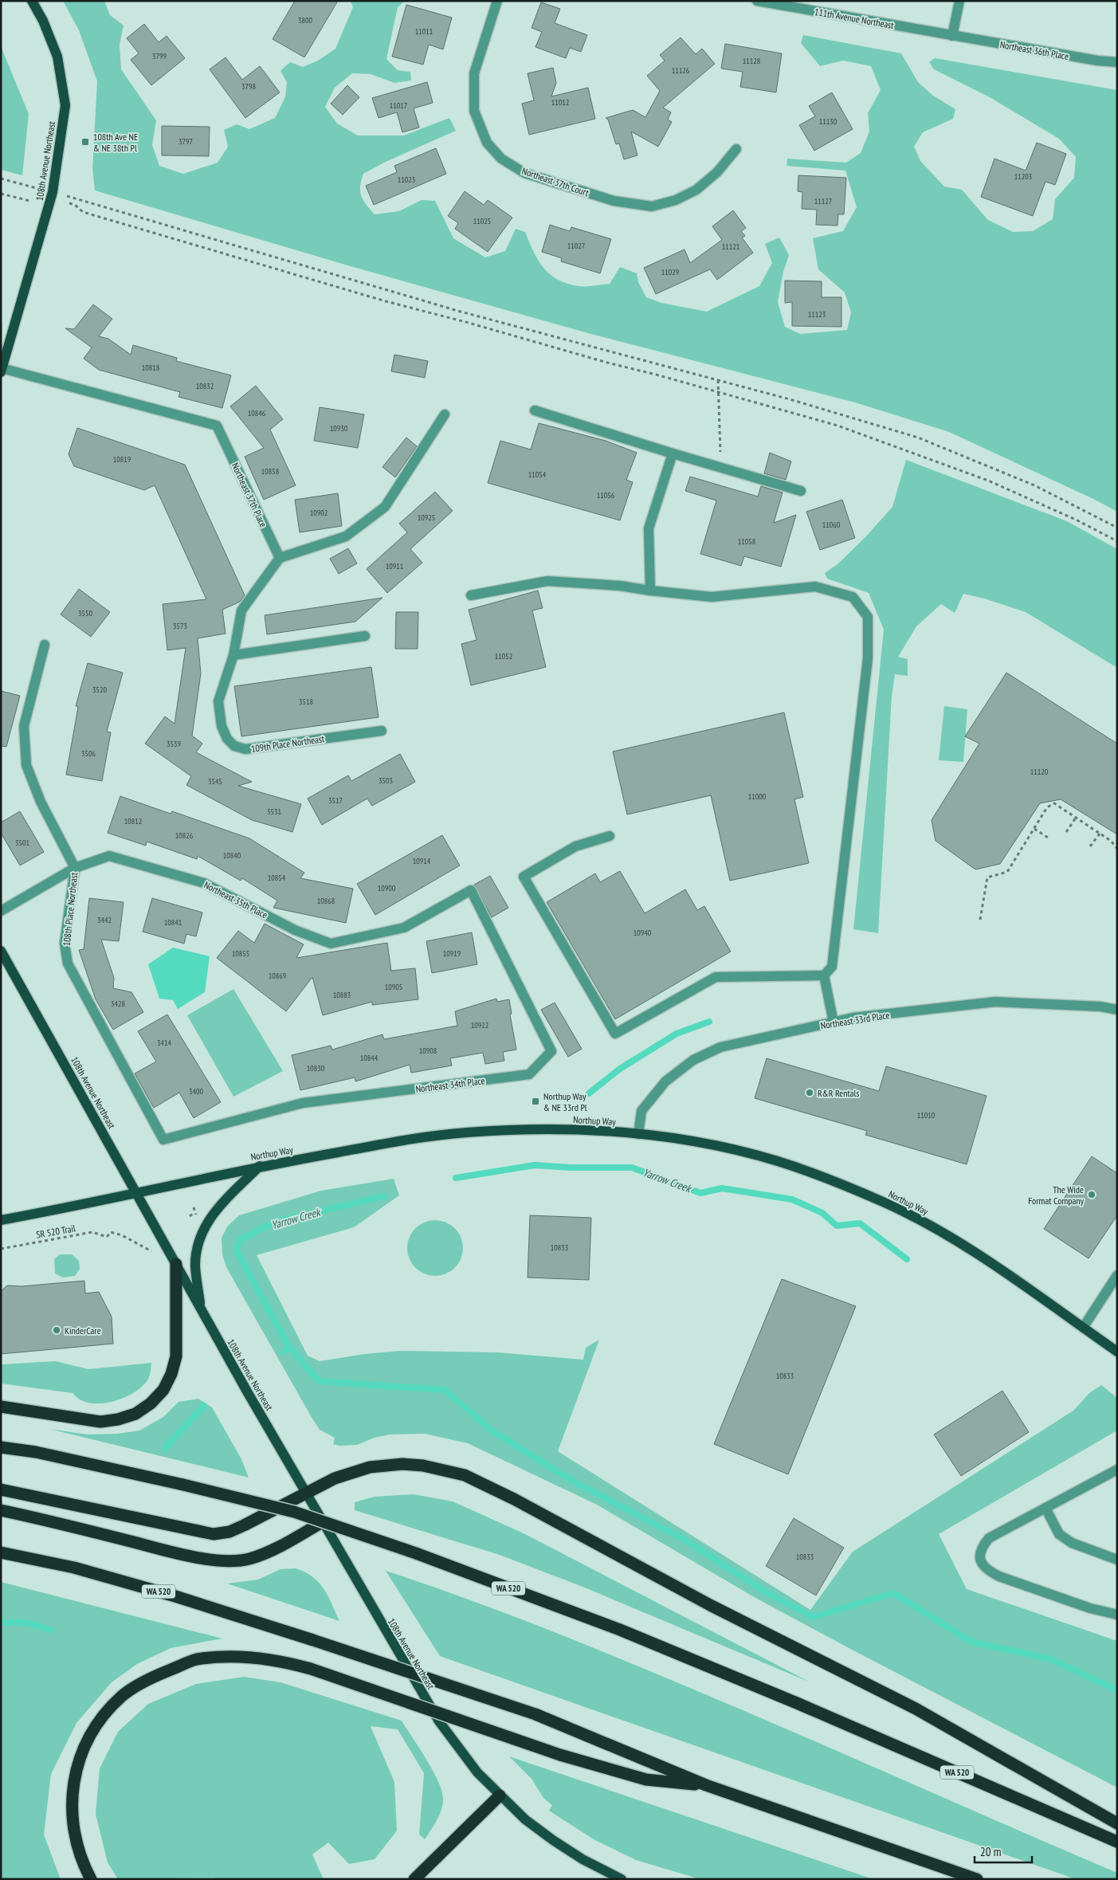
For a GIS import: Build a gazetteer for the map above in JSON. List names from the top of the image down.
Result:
{
  "streets": {
    "highway": ["WA 520"],
    "main road": ["108th Avenue Northeast", "Northup Way"],
    "street": [
      "111th Avenue Northeast",
      "Northeast 36th Place",
      "Northeast 37th Court",
      "Northeast 37th Place",
      "109th Place Northeast",
      "Northeast 35th Place",
      "108th Place Northeast",
      "Northeast 33rd Place",
      "Northeast 34th Place"
    ],
    "path": ["SR 520 Trail"]
  },
  "crossings": [
    ["111th Avenue Northeast", "Northeast 36th Place"],
    ["108th Avenue Northeast", "Northeast 37th Place"],
    ["108th Avenue Northeast", "Northup Way"],
    ["108th Avenue Northeast", "SR 520 Trail"],
    ["Northeast 37th Place", "109th Place Northeast"],
    ["Northeast 35th Place", "108th Place Northeast"],
    ["Northeast 35th Place", "Northeast 34th Place"],
    ["108th Place Northeast", "Northeast 34th Place"],
    ["Northeast 33rd Place", "Northup Way"]
  ],
  "water": ["Yarrow Creek"],
  "places": {
    "transit": ["108th Ave NE & NE 38th Pl", "Northup Way & NE 33rd Pl"],
    "other": ["R&R Rentals", "The Wide Format Company", "KinderCare"]
  },
  "house_numbers": [
    "3800",
    "11011",
    "3799",
    "11128",
    "11126",
    "3798",
    "11012",
    "11017",
    "11130",
    "3797",
    "11203",
    "11023",
    "11127",
    "11025",
    "11027",
    "11121",
    "11029",
    "11123",
    "10818",
    "10832",
    "10846",
    "10930",
    "10819",
    "10858",
    "11054",
    "11056",
    "10902",
    "10925",
    "11060",
    "11058",
    "10911",
    "3550",
    "3573",
    "11052",
    "3520",
    "3518",
    "3539",
    "3506",
    "11120",
    "3503",
    "3545",
    "11000",
    "3517",
    "3531",
    "10812",
    "10826",
    "3501",
    "10840",
    "10914",
    "10854",
    "10900",
    "10868",
    "3442",
    "10841",
    "10940",
    "10855",
    "10919",
    "10869",
    "10905",
    "10883",
    "3428",
    "10922",
    "3414",
    "10908",
    "10844",
    "10830",
    "3400",
    "11010",
    "10833",
    "10833",
    "10833"
  ],
  "scale_bar": "20 m"
}
